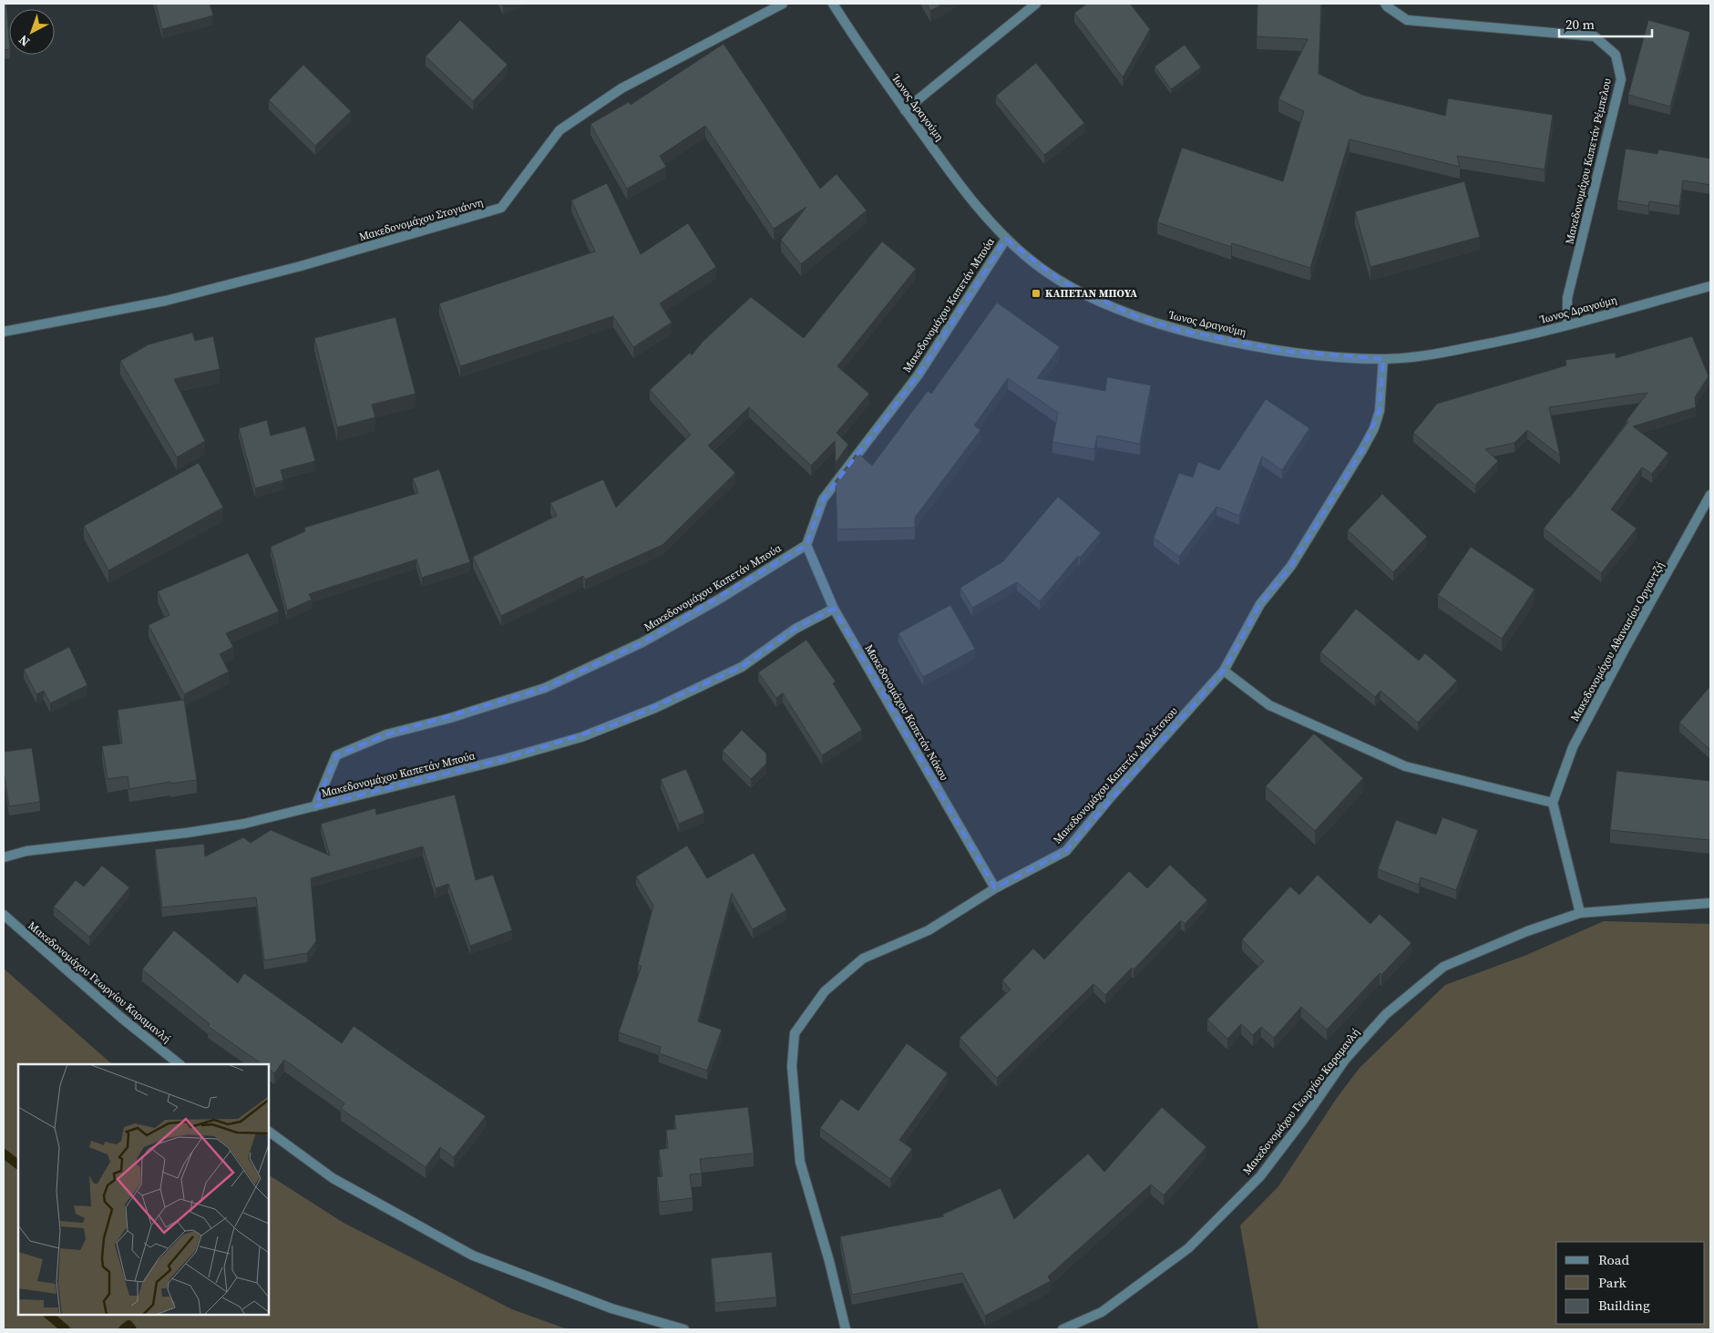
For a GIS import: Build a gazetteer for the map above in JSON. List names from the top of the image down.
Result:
{
  "streets": {
    "street": [
      "Ίωνος Δραγούμη",
      "Μακεδονομάχου Καπετάν Ρέμπελου",
      "Μακεδονομάχου Στογιάννη",
      "Μακεδονομάχου Καπετάν Μπούα",
      "Μακεδονομάχου Αθανασίου Οργαντζή",
      "Μακεδονομάχου Καπετάν Νάκου",
      "Μακεδονομάχου Καπετάν Μαλέτσκου",
      "Μακεδονομάχου Γεωργίου Καραμανλή"
    ]
  },
  "crossings": [
    ["Ίωνος Δραγούμη", "Μακεδονομάχου Καπετάν Ρέμπελου"],
    ["Ίωνος Δραγούμη", "Μακεδονομάχου Καπετάν Μπούα"],
    ["Ίωνος Δραγούμη", "Μακεδονομάχου Καπετάν Μαλέτσκου"],
    ["Μακεδονομάχου Καπετάν Μπούα", "Μακεδονομάχου Καπετάν Νάκου"],
    ["Μακεδονομάχου Καπετάν Νάκου", "Μακεδονομάχου Καπετάν Μαλέτσκου"]
  ],
  "places": {
    "transit": ["ΚΑΠΕΤΑΝ ΜΠΟΥΑ"]
  },
  "legend": ["Road", "Park", "Building"],
  "scale_bar": "20 m",
  "north": "bottom left"
}
